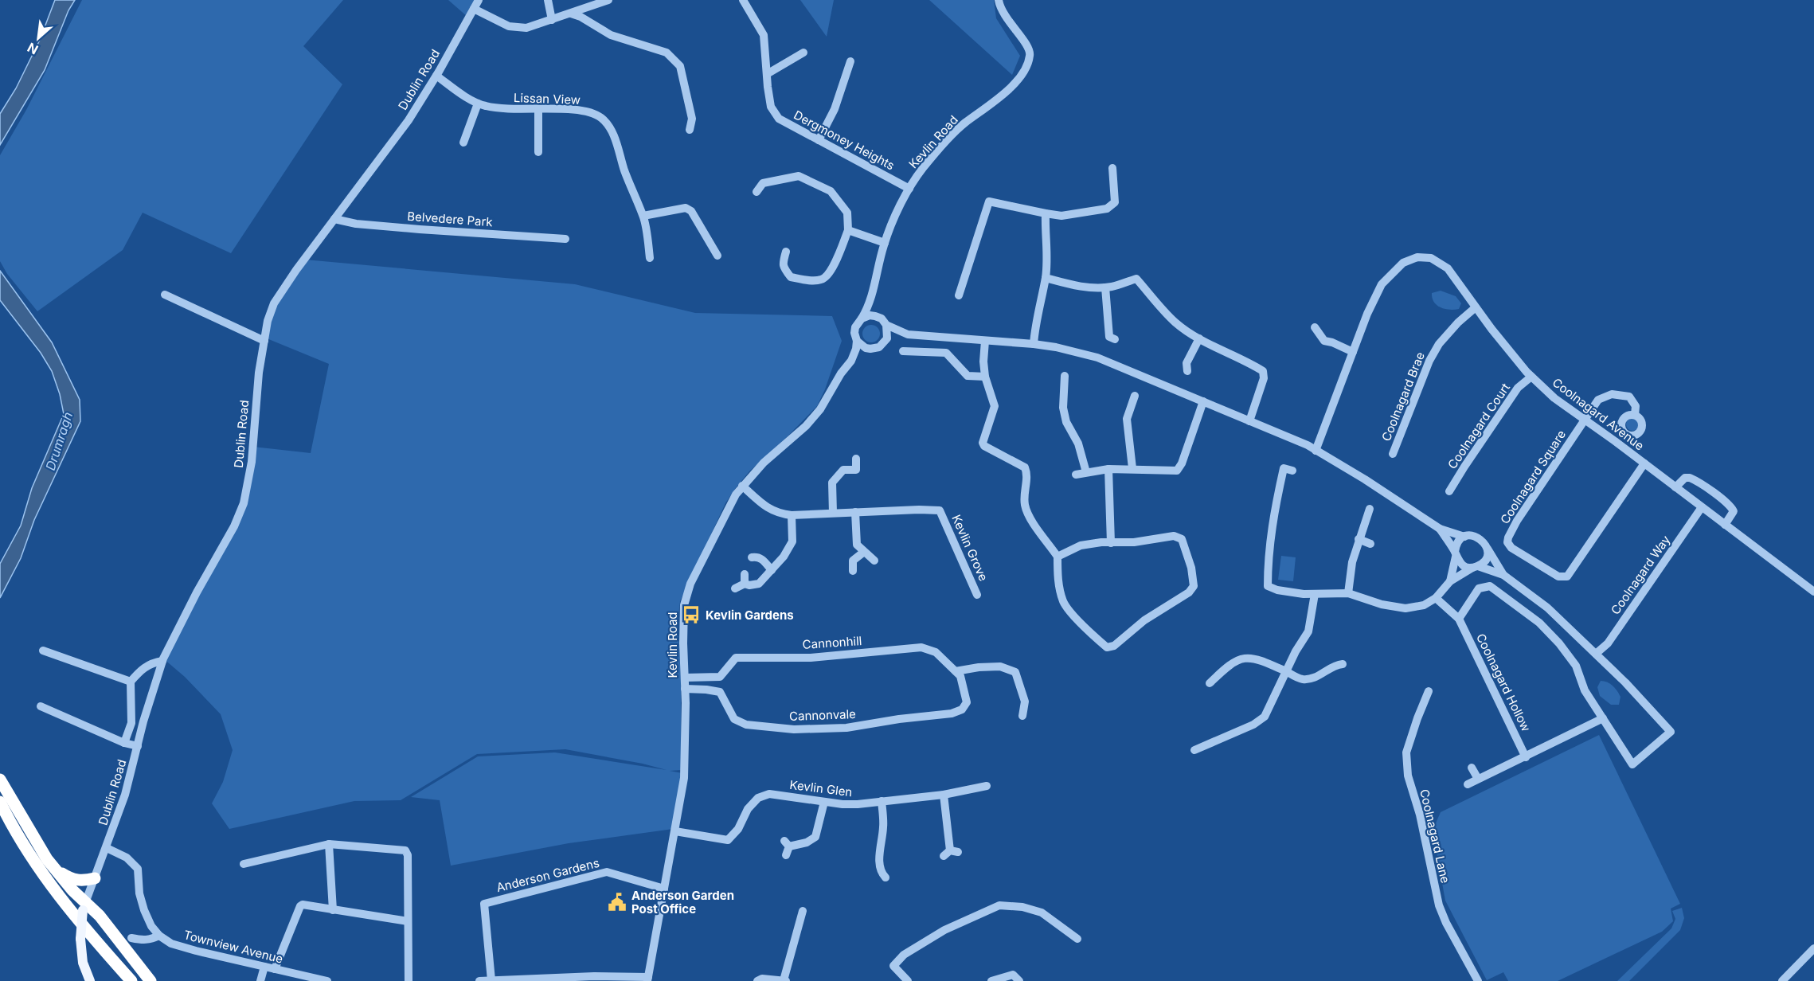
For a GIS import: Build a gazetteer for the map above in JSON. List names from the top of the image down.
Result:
{
  "streets": {
    "street": [
      "Dublin Road",
      "Lissan View",
      "Dergmoney Heights",
      "Kevlin Road",
      "Belvedere Park",
      "Coolnagard Brae",
      "Coolnagard Avenue",
      "Coolnagard Court",
      "Coolnagard Square",
      "Kevlin Grove",
      "Coolnagard Way",
      "Cannonhill",
      "Coolnagard Hollow",
      "Cannonvale",
      "Kevlin Glen",
      "Coolnagard Lane",
      "Anderson Gardens",
      "Townview Avenue"
    ]
  },
  "crossings": [
    ["Dublin Road", "Lissan View"],
    ["Dublin Road", "Belvedere Park"],
    ["Dergmoney Heights", "Kevlin Road"],
    ["Kevlin Road", "Cannonhill"],
    ["Kevlin Road", "Cannonvale"],
    ["Kevlin Road", "Kevlin Glen"],
    ["Kevlin Road", "Anderson Gardens"],
    ["Coolnagard Brae", "Coolnagard Avenue"],
    ["Coolnagard Avenue", "Coolnagard Court"],
    ["Coolnagard Avenue", "Coolnagard Square"],
    ["Coolnagard Avenue", "Coolnagard Way"],
    ["Cannonhill", "Cannonvale"]
  ],
  "water": ["Drumragh"],
  "places": {
    "bus stop": ["Kevlin Gardens"],
    "public building": ["Anderson Garden Post Office"]
  },
  "north": "bottom left"
}
